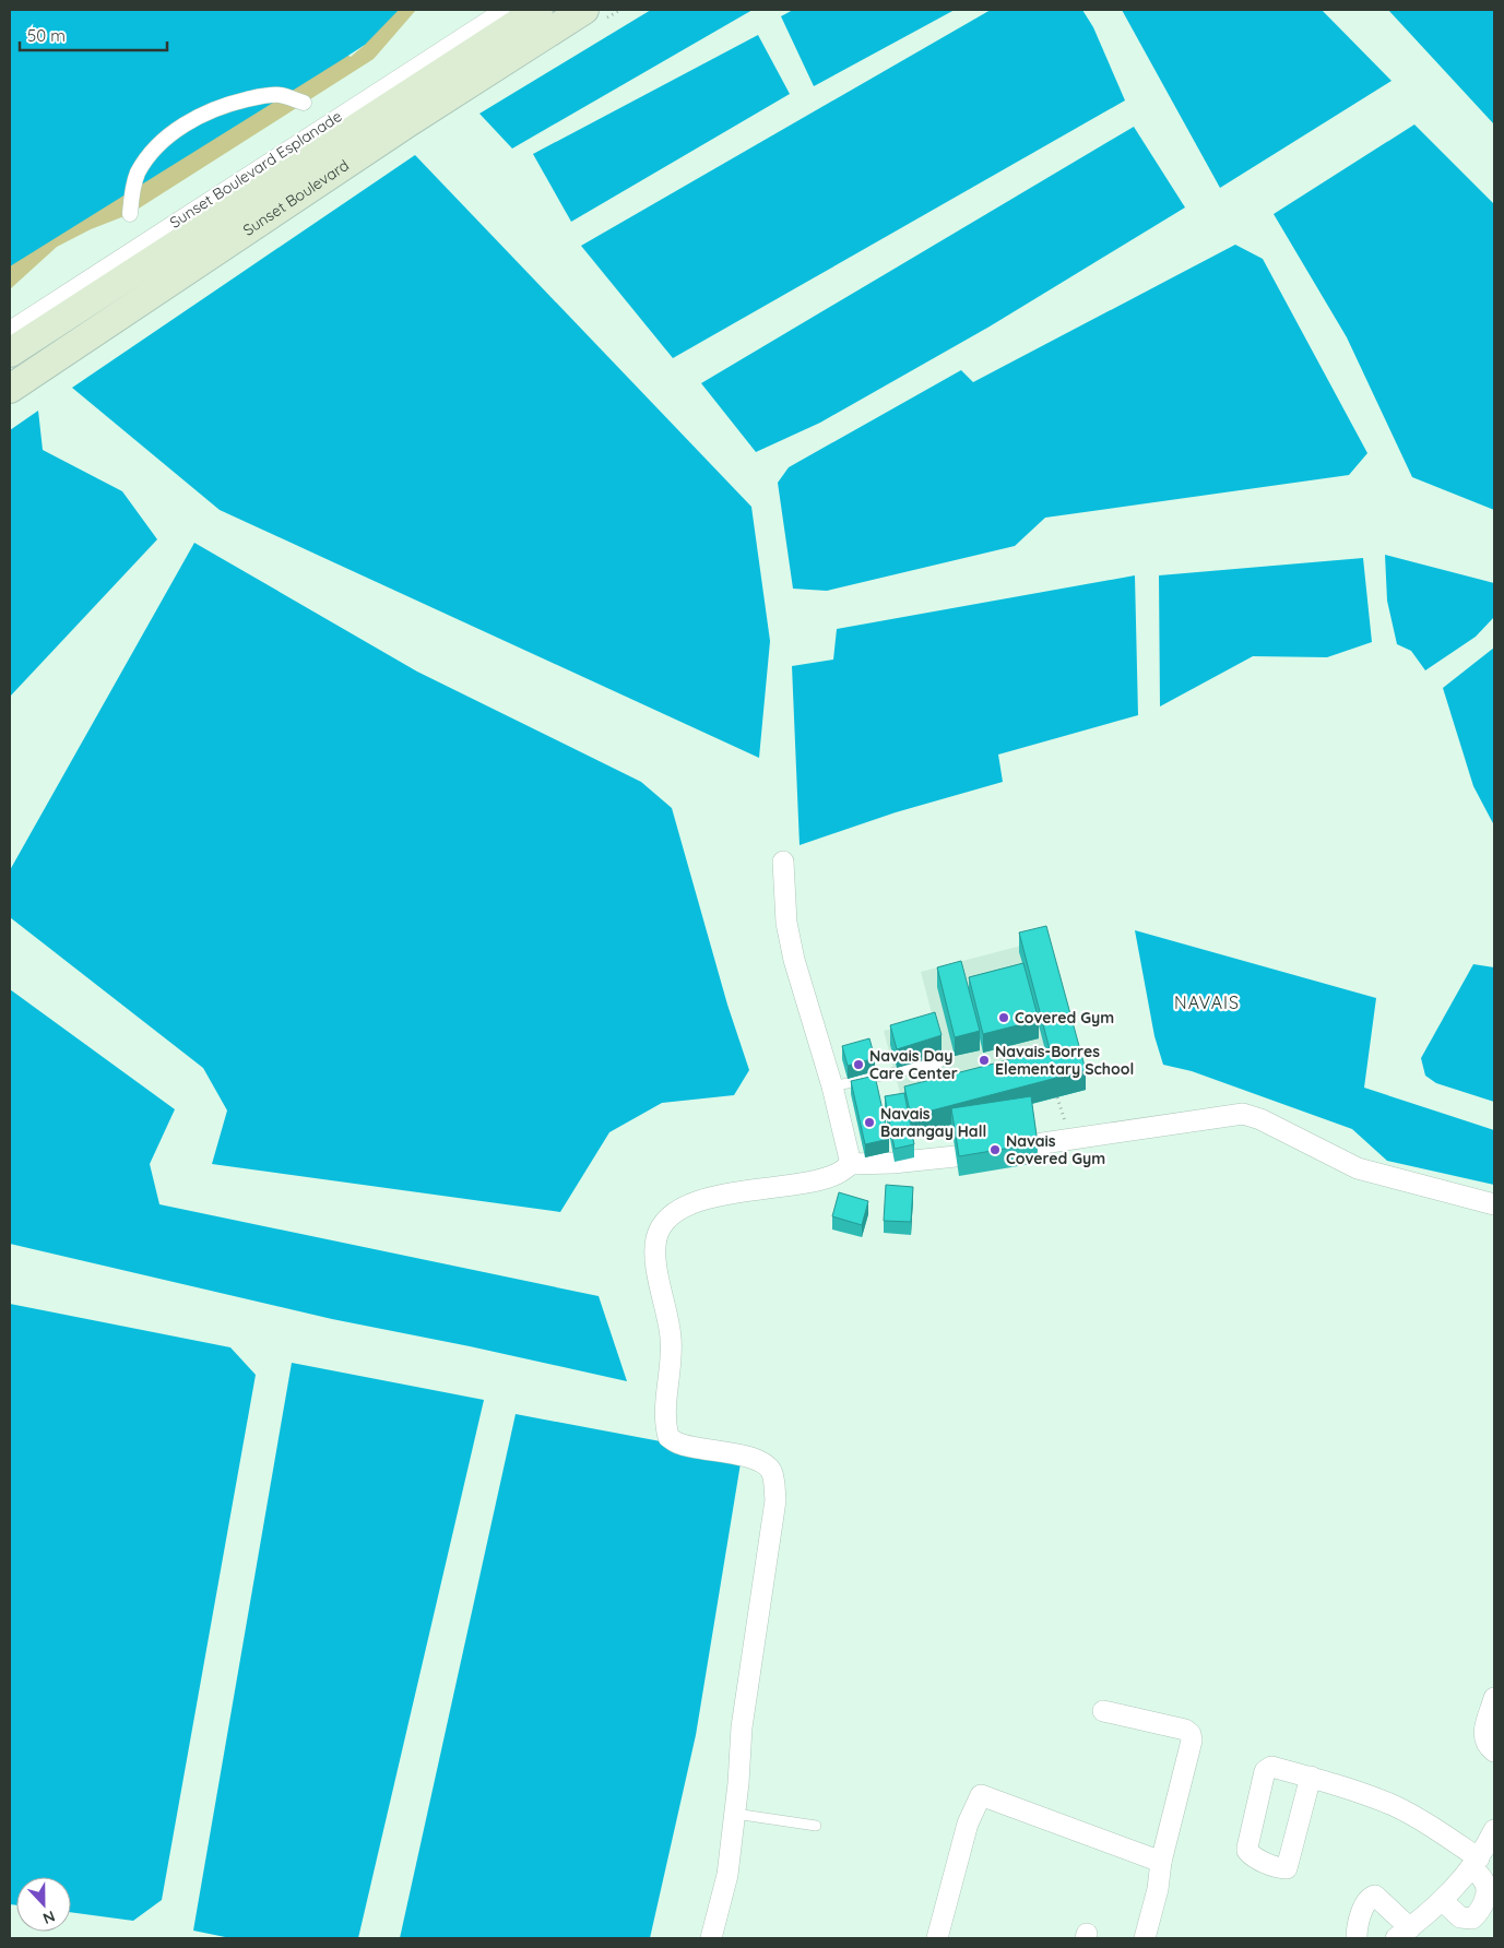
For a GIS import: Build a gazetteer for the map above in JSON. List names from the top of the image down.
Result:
{
  "streets": {
    "main road": ["Sunset Boulevard"],
    "street": ["Sunset Boulevard Esplanade"]
  },
  "districts": ["NAVAIS"],
  "places": [
    "Covered Gym",
    "Navais-Borres Elementary School",
    "Navais Day Care Center",
    "Navais Barangay Hall",
    "Navais Covered Gym"
  ],
  "scale_bar": "50 m",
  "north": "bottom"
}
